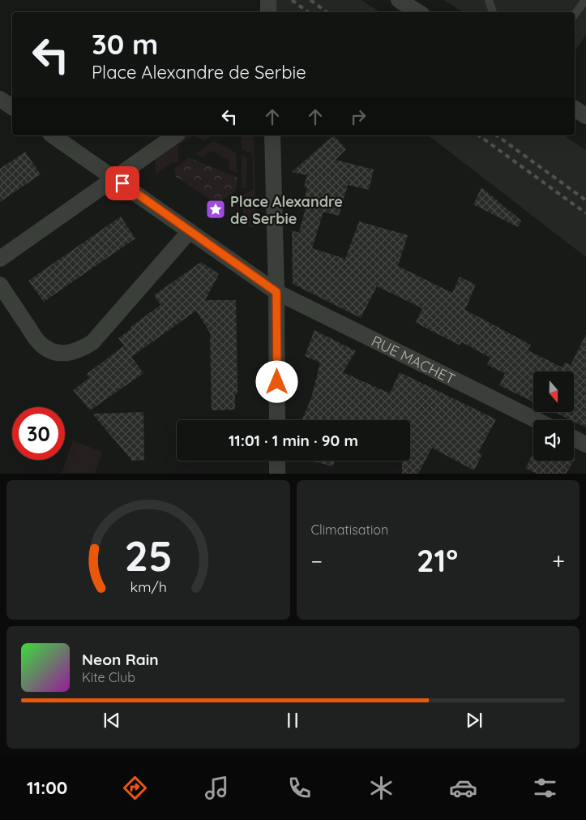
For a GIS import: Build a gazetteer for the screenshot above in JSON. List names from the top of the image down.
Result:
{
  "streets": {
    "street": ["RUE MACHET"]
  },
  "places": {
    "place": ["Place Alexandre de Serbie"]
  },
  "north": "bottom",
  "page": {
    "turn": ["30 m", "Place Alexandre de Serbie"],
    "limit": "30",
    "trip": "11:01 · 1 min · 90 m",
    "tile": "Climatisation",
    "heat": ["−", "21°", "+"],
    "song": ["Neon Rain", "Kite Club"],
    "tabs": "11:00",
    "gauge": ["25", "km/h"]
  }
}
